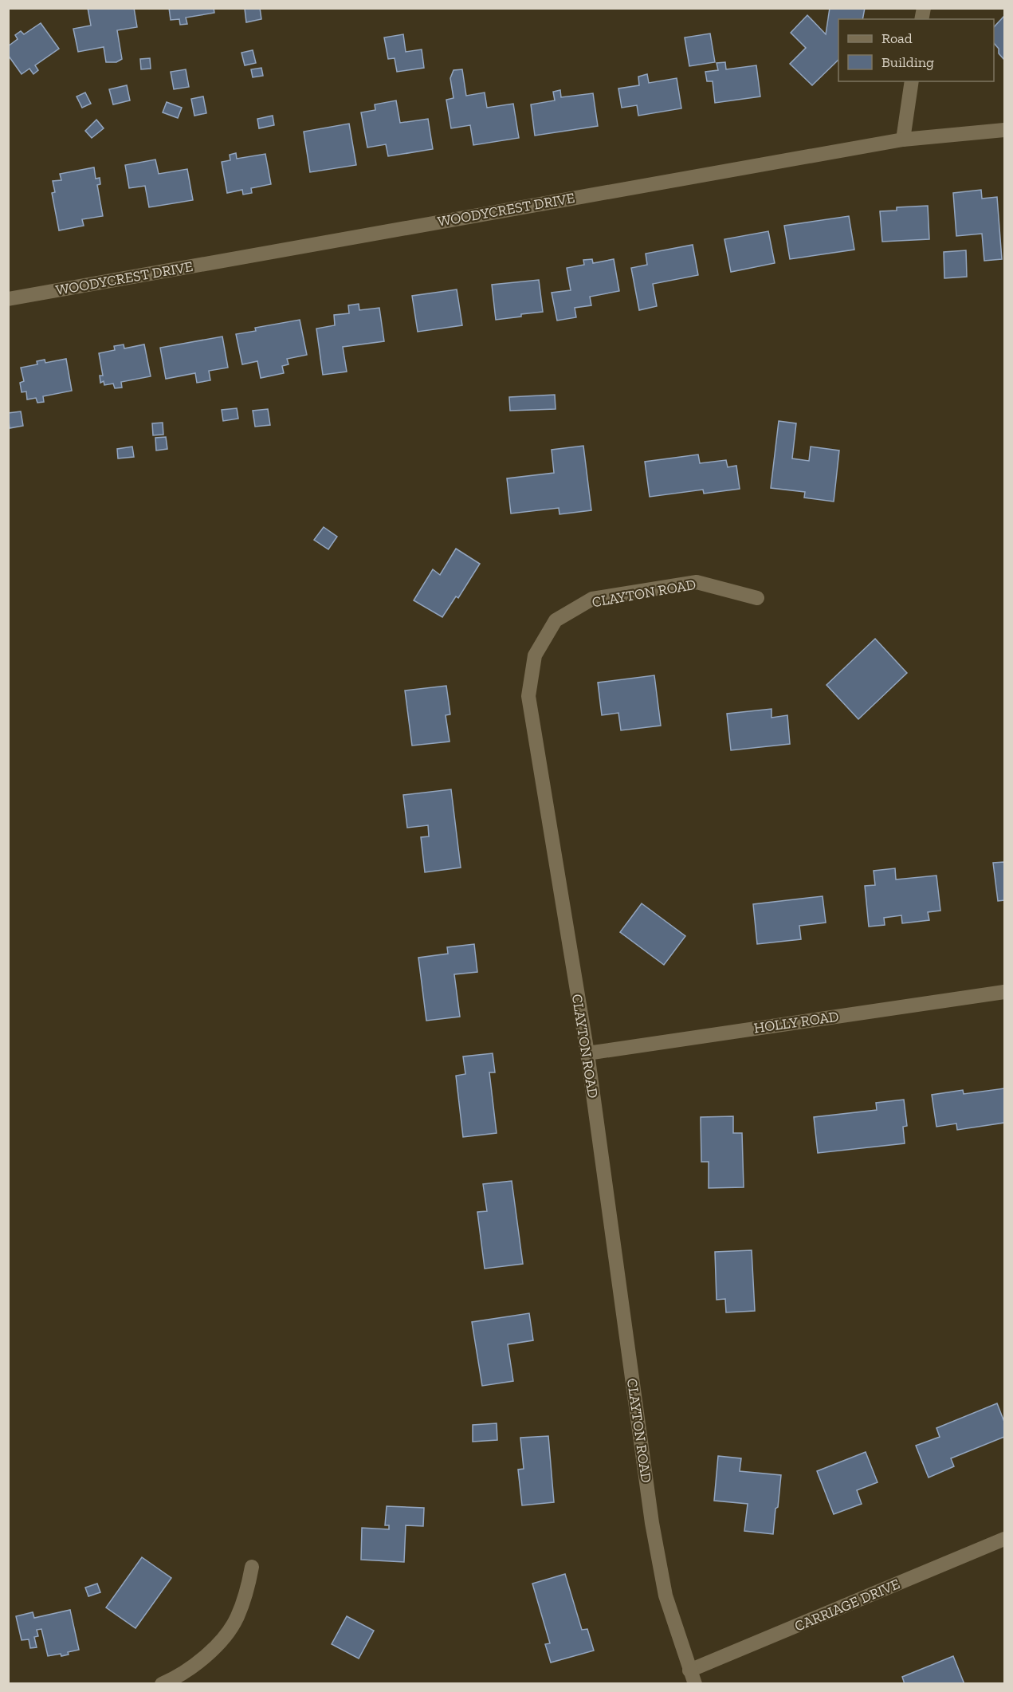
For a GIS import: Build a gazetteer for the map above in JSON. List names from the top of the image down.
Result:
{
  "streets": {
    "street": [
      "WOODYCREST DRIVE",
      "CLAYTON ROAD",
      "HOLLY ROAD",
      "CARRIAGE DRIVE"
    ]
  },
  "crossings": [
    ["CLAYTON ROAD", "HOLLY ROAD"],
    ["CLAYTON ROAD", "CARRIAGE DRIVE"]
  ],
  "legend": ["Road", "Building"]
}
